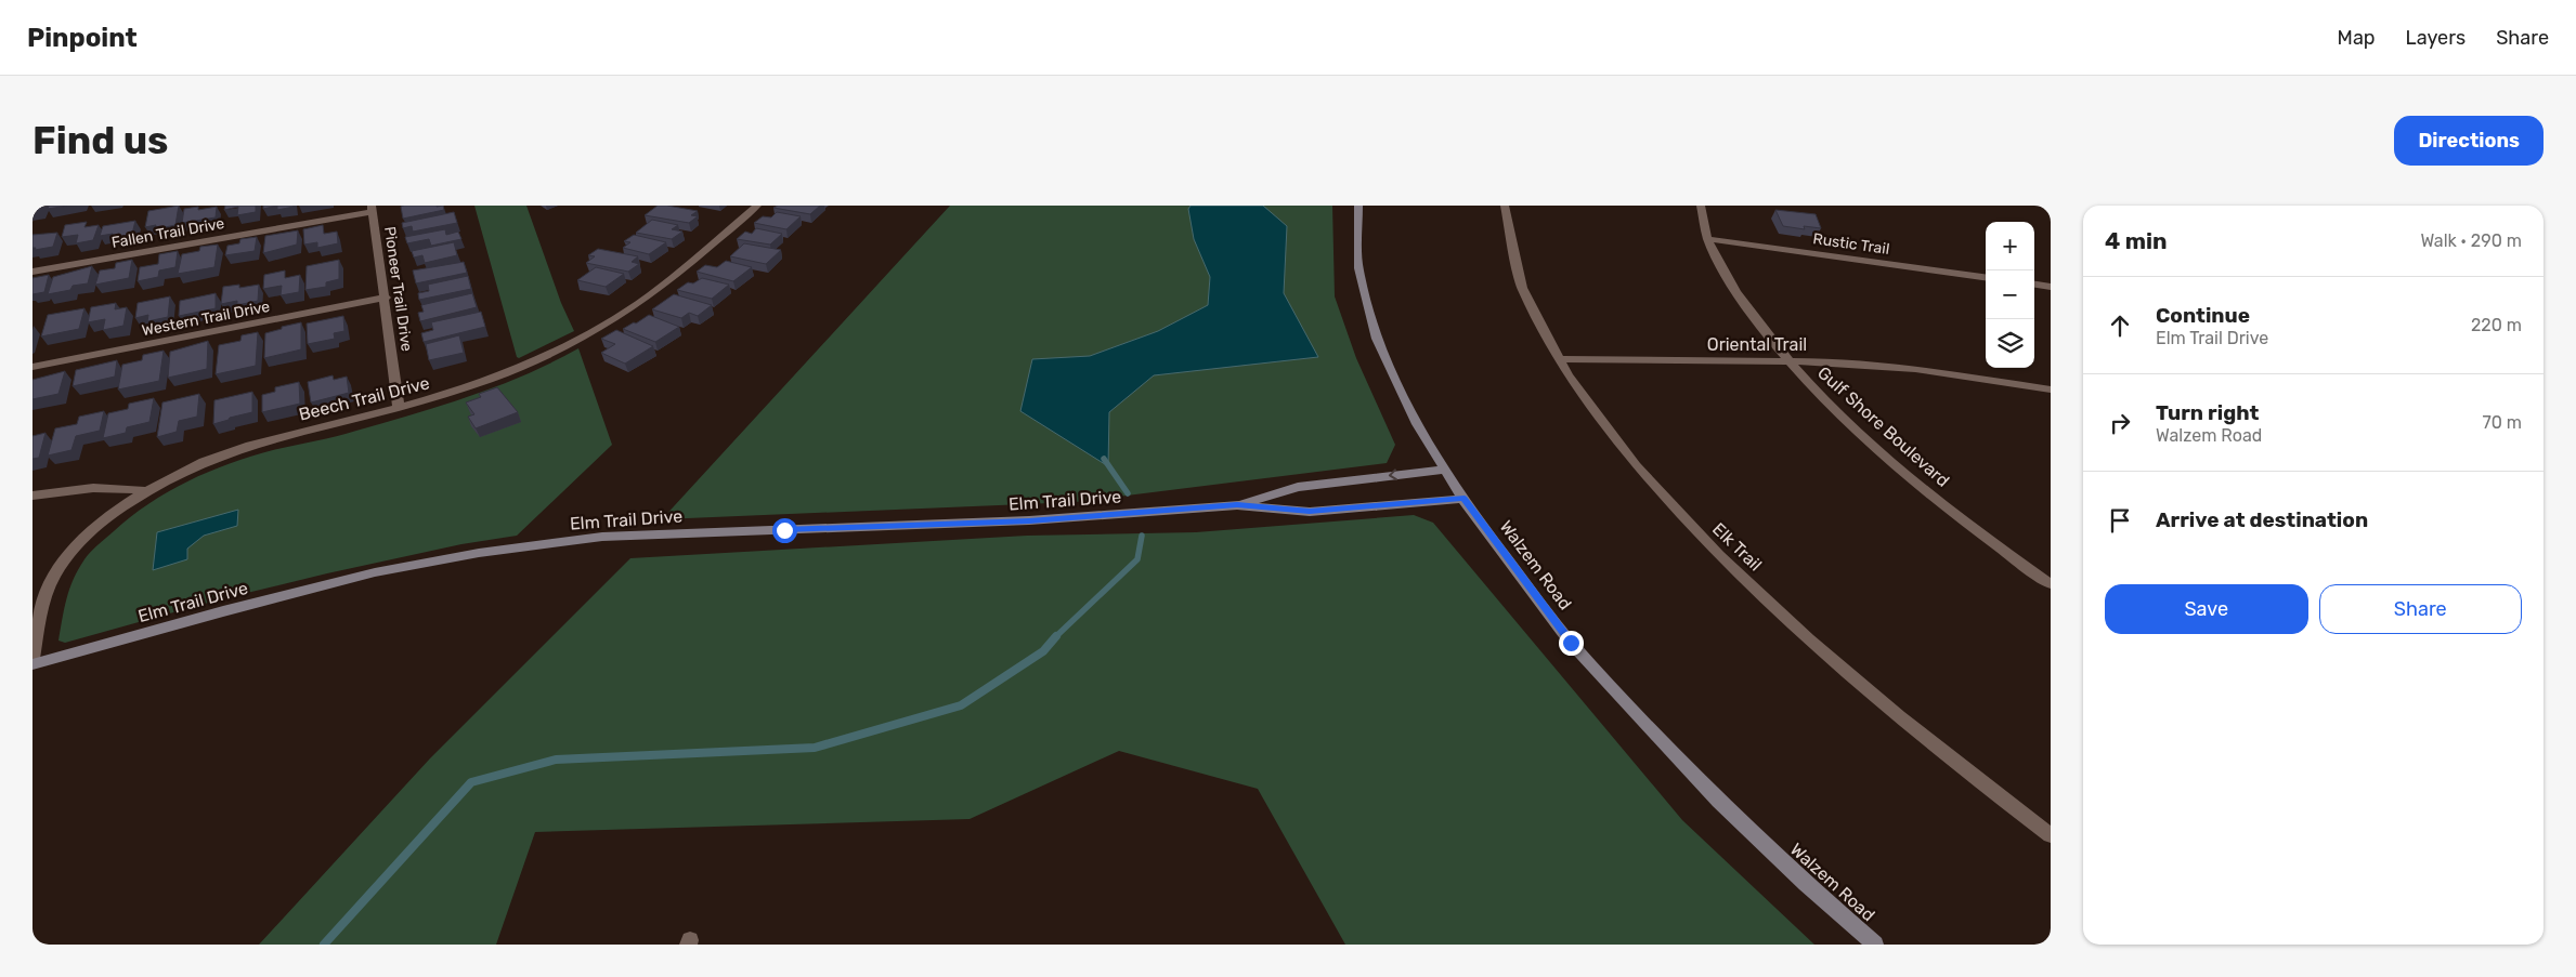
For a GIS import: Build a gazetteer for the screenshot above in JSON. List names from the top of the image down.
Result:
{
  "streets": {
    "street": [
      "Fallen Trail Drive",
      "Rustic Trail",
      "Pioneer Trail Drive",
      "Western Trail Drive",
      "Oriental Trail",
      "Beech Trail Drive",
      "Gulf Shore Boulevard",
      "Elm Trail Drive",
      "Elk Trail",
      "Walzem Road"
    ]
  },
  "crossings": [
    ["Fallen Trail Drive", "Pioneer Trail Drive"],
    ["Rustic Trail", "Gulf Shore Boulevard"],
    ["Pioneer Trail Drive", "Western Trail Drive"],
    ["Pioneer Trail Drive", "Beech Trail Drive"],
    ["Oriental Trail", "Gulf Shore Boulevard"],
    ["Oriental Trail", "Elk Trail"],
    ["Elm Trail Drive", "Walzem Road"]
  ],
  "page": {
    "header": "Pinpoint",
    "nav": ["Map", "Layers", "Share"],
    "buttons": [
      "Directions",
      ["Save", "Share"]
    ],
    "title": "Find us",
    "heading": ["4 min", "Walk · 290 m"],
    "map_buttons": ["+", "−"],
    "list": [
      ["Continue", "Elm Trail Drive", "220 m"],
      ["Turn right", "Walzem Road", "70 m"],
      "Arrive at destination"
    ]
  }
}
